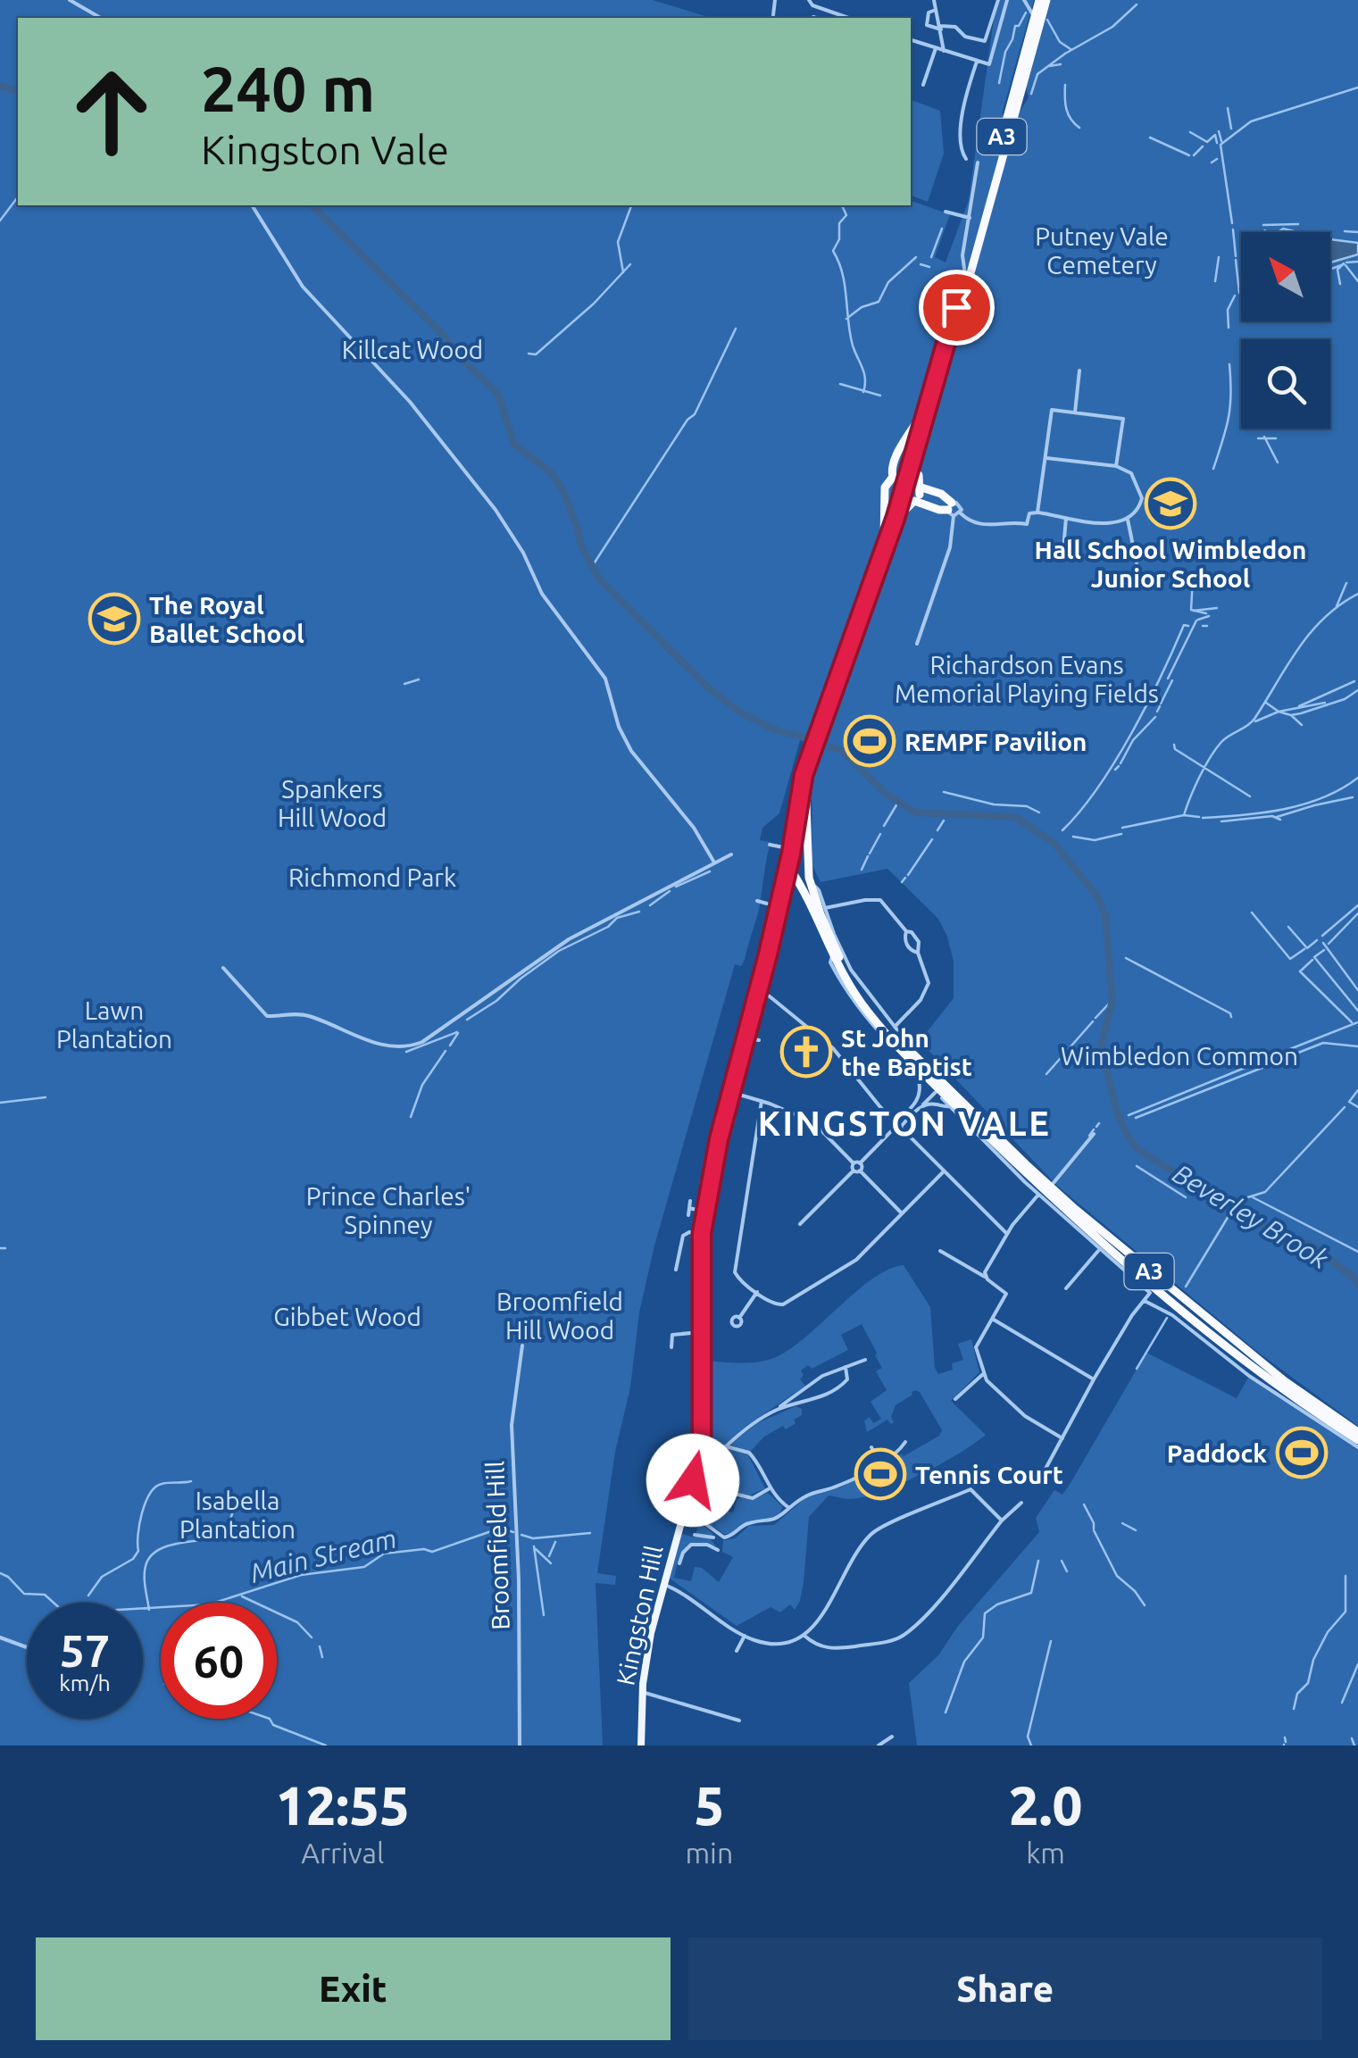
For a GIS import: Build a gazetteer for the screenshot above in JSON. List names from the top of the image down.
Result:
{
  "streets": {
    "highway": ["A3"],
    "main road": ["Kingston Hill"],
    "street": ["Broomfield Hill"]
  },
  "districts": ["KINGSTON VALE"],
  "water": ["Beverley Brook", "Main Stream"],
  "parks": [
    "Putney Vale Cemetery",
    "Killcat Wood",
    "Richardson Evans Memorial Playing Fields",
    "Spankers Hill Wood",
    "Richmond Park",
    "Lawn Plantation",
    "Wimbledon Common",
    "Prince Charles' Spinney",
    "Broomfield Hill Wood",
    "Gibbet Wood",
    "Isabella Plantation"
  ],
  "places": {
    "school or university": ["Hall School Wimbledon Junior School", "The Royal Ballet School"],
    "sports": ["REMPF Pavilion", "Paddock", "Tennis Court"],
    "church": ["St John the Baptist"]
  },
  "north": "top left",
  "page": {
    "turn": ["240 m", "Kingston Vale"],
    "speed": "57 km/h",
    "limit": "60",
    "eta": [
      "12:55",
      "Arrival",
      "5",
      "min",
      "2.0",
      "km"
    ],
    "buttons": ["Exit", "Share"]
  }
}
